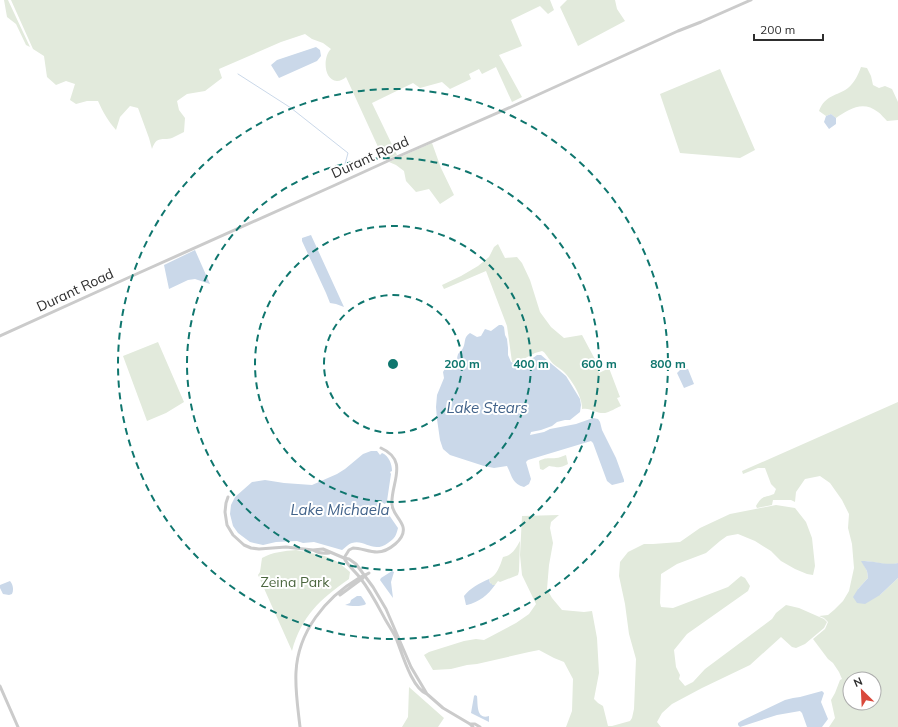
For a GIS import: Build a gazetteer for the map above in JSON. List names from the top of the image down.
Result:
{
  "streets": {
    "street": ["Durant Road"]
  },
  "water": ["Lake Stears", "Lake Michaela"],
  "parks": ["Zeina Park"],
  "scale_bar": "200 m",
  "north": "top left",
  "rings": [
    "200 m",
    "400 m",
    "600 m",
    "800 m"
  ]
}
